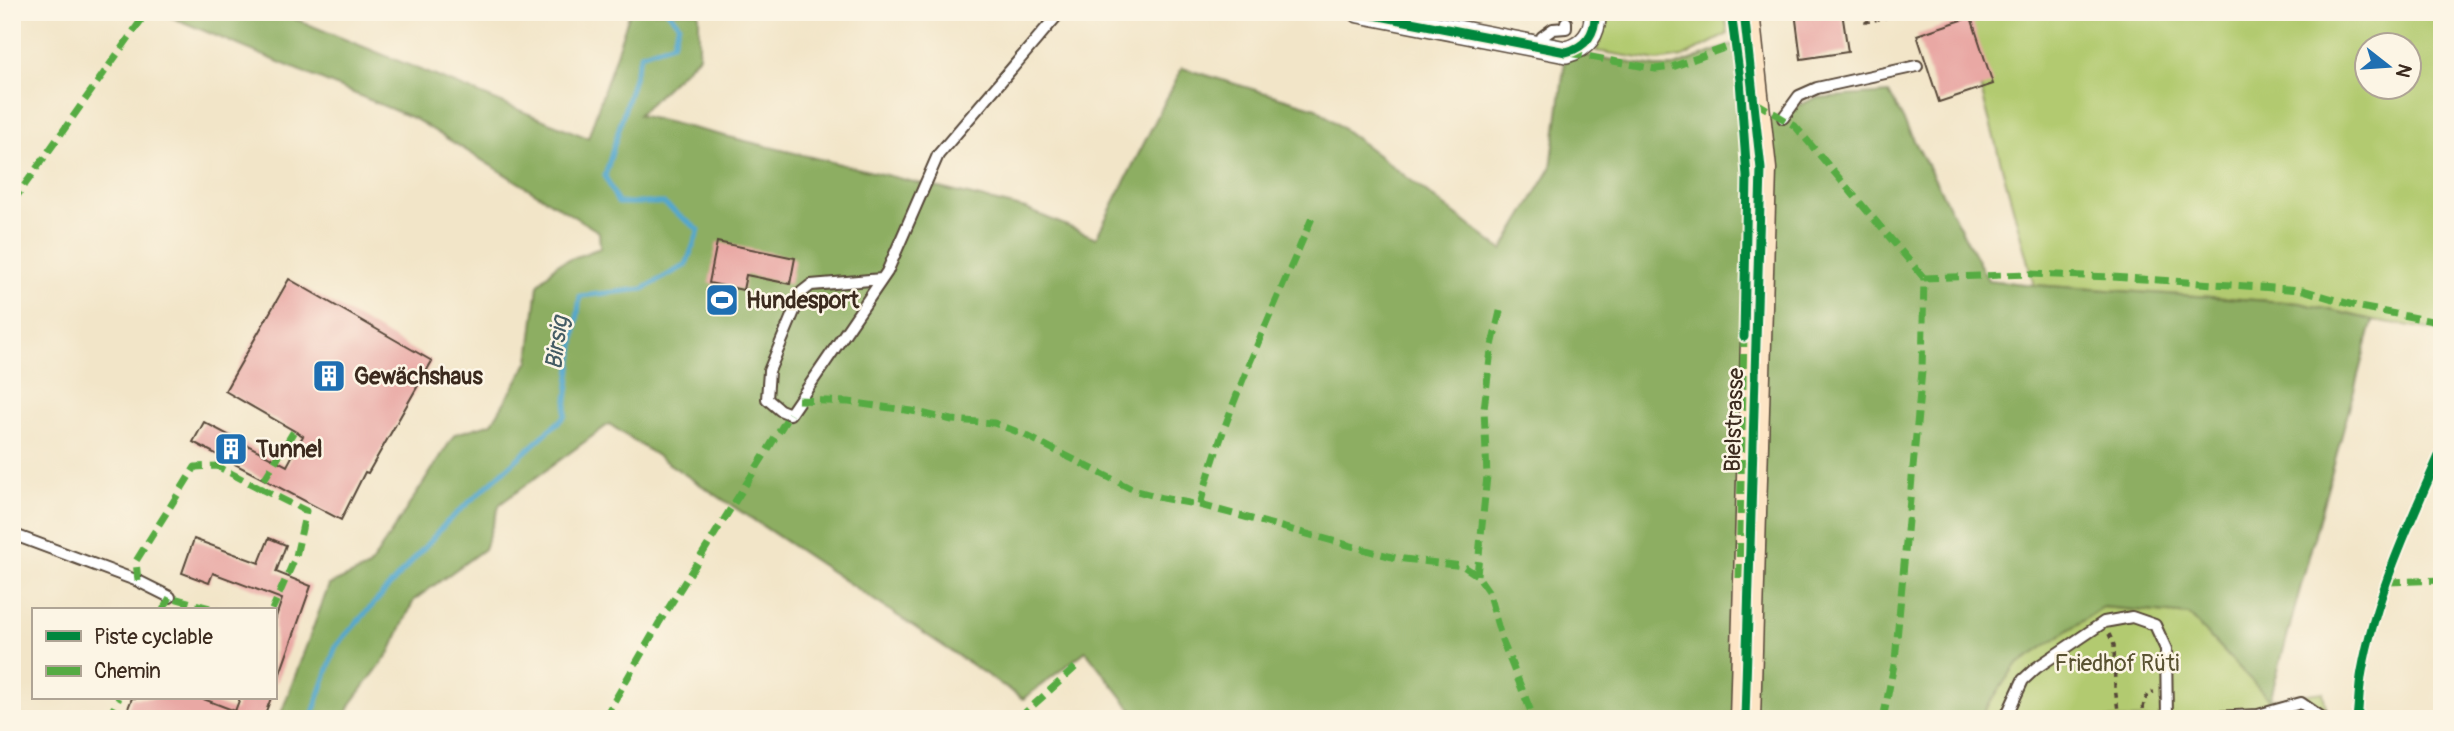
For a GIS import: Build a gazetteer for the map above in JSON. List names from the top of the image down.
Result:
{
  "streets": {
    "main road": ["Bielstrasse"]
  },
  "water": ["Birsig"],
  "parks": ["Friedhof Rüti"],
  "places": {
    "sports": ["Hundesport"],
    "building": ["Gewächshaus", "Tunnel"]
  },
  "legend": ["Piste cyclable", "Chemin"],
  "north": "right"
}
